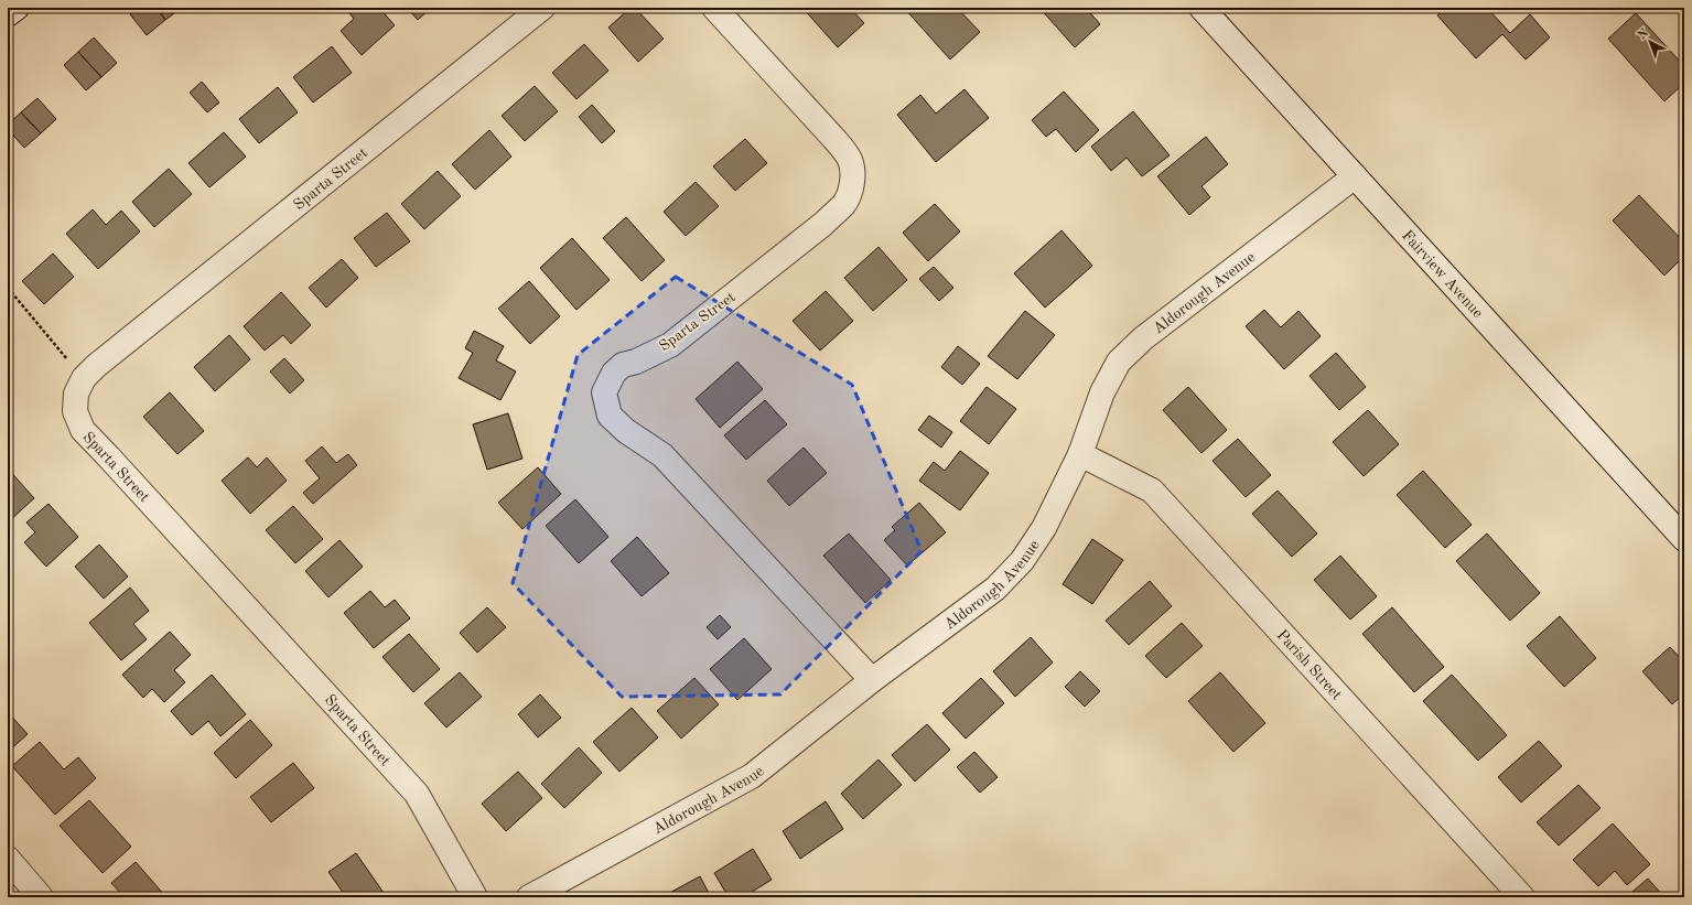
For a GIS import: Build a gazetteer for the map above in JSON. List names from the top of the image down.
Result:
{
  "streets": {
    "street": [
      "Sparta Street",
      "Fairview Avenue",
      "Aldorough Avenue",
      "Parish Street"
    ]
  },
  "crossings": [
    ["Sparta Street", "Aldorough Avenue"],
    ["Fairview Avenue", "Aldorough Avenue"],
    ["Aldorough Avenue", "Parish Street"]
  ],
  "north": "top left"
}
